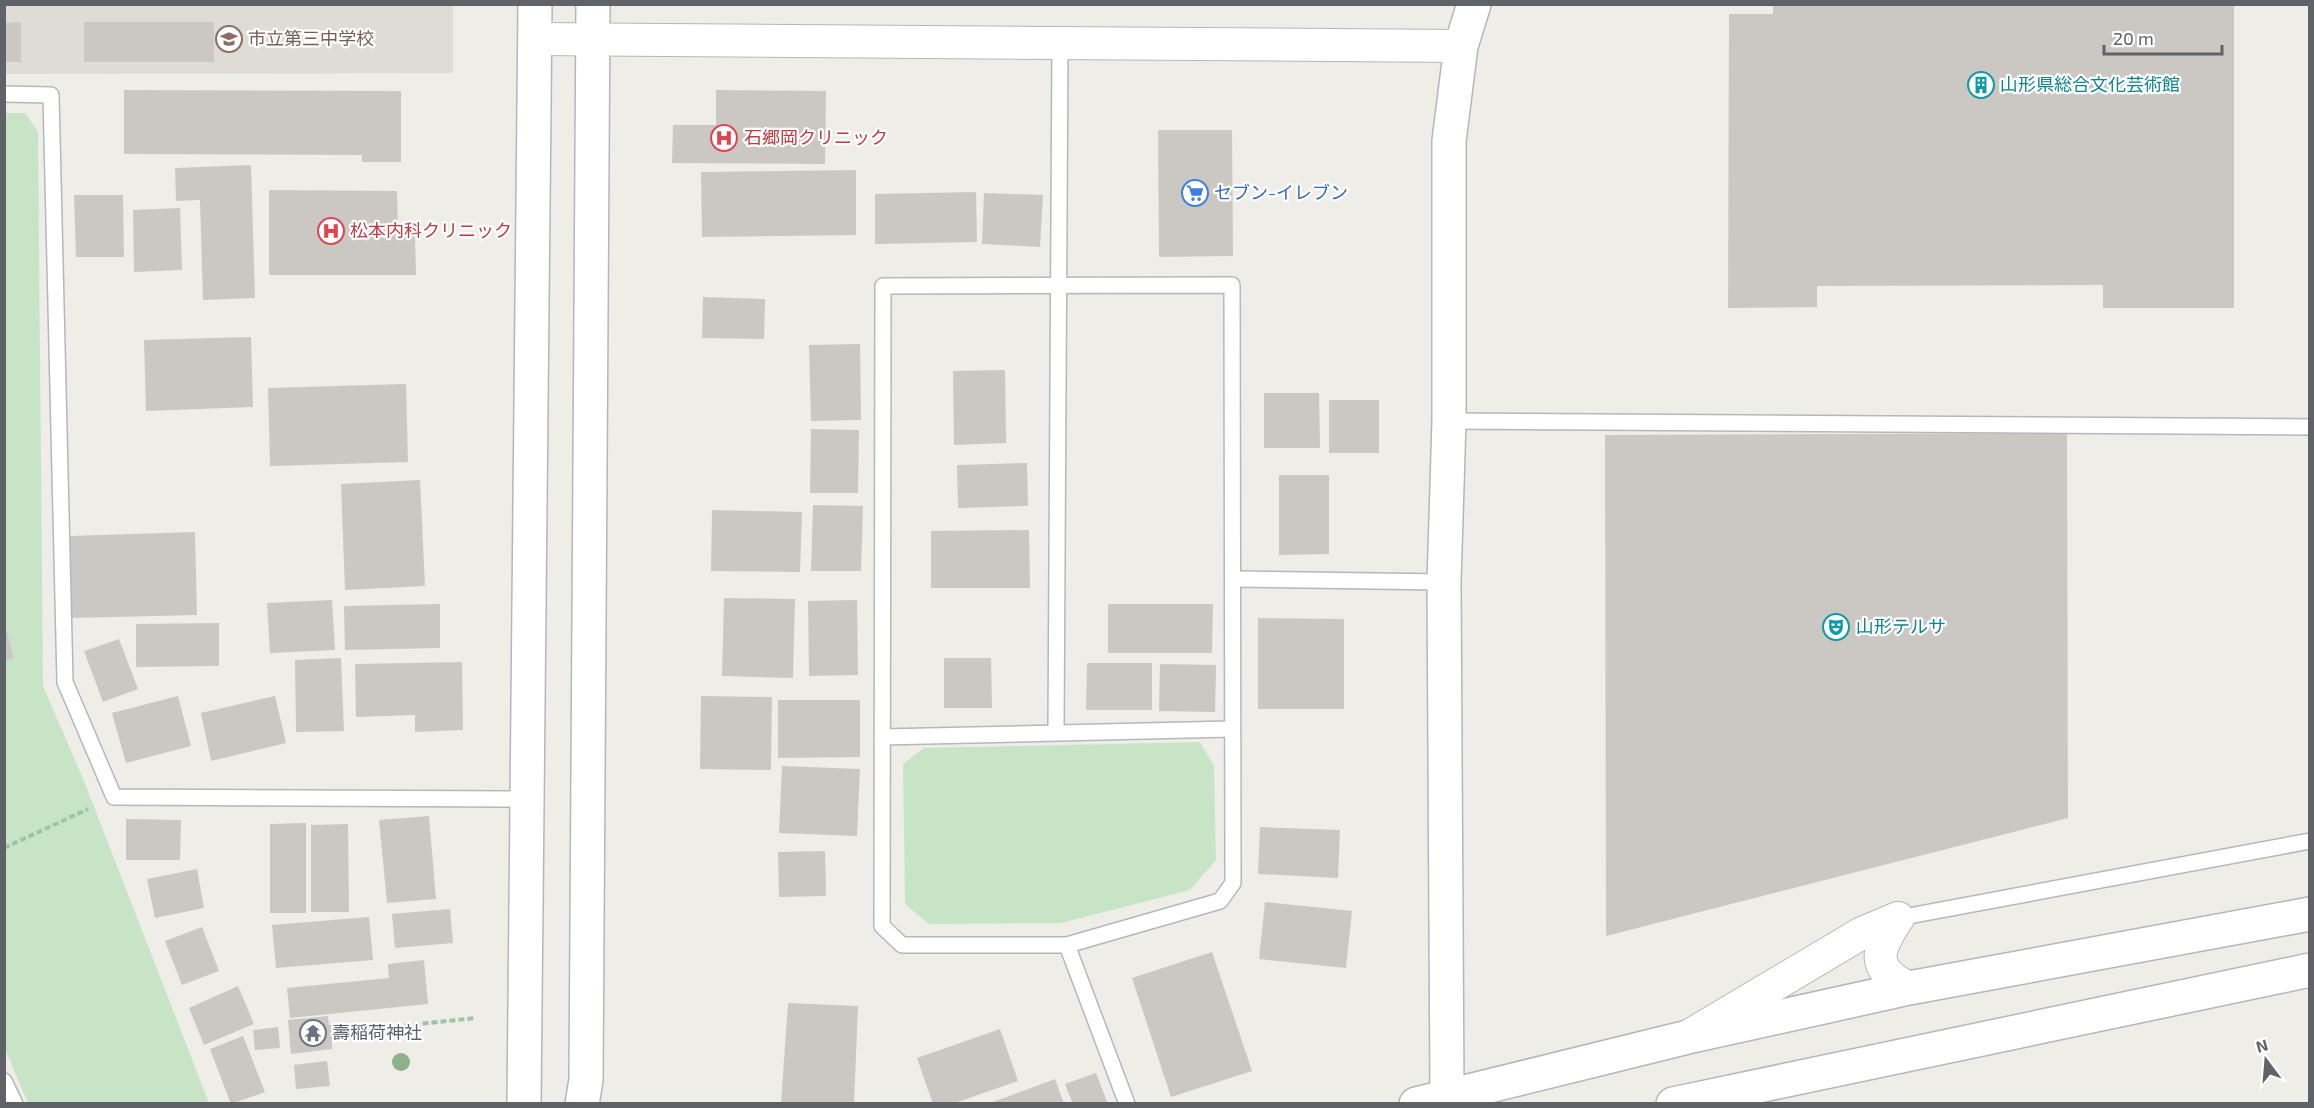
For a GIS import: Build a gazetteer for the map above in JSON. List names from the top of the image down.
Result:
{
  "places": {
    "school or university": ["市立第三中学校"],
    "building": ["山形県総合文化芸術館"],
    "hospital": ["石郷岡クリニック", "松本内科クリニック"],
    "supermarket": ["セブン-イレブン"],
    "theatre": ["山形テルサ"],
    "temple": ["壽稲荷神社"]
  },
  "scale_bar": "20 m",
  "north": "top"
}
